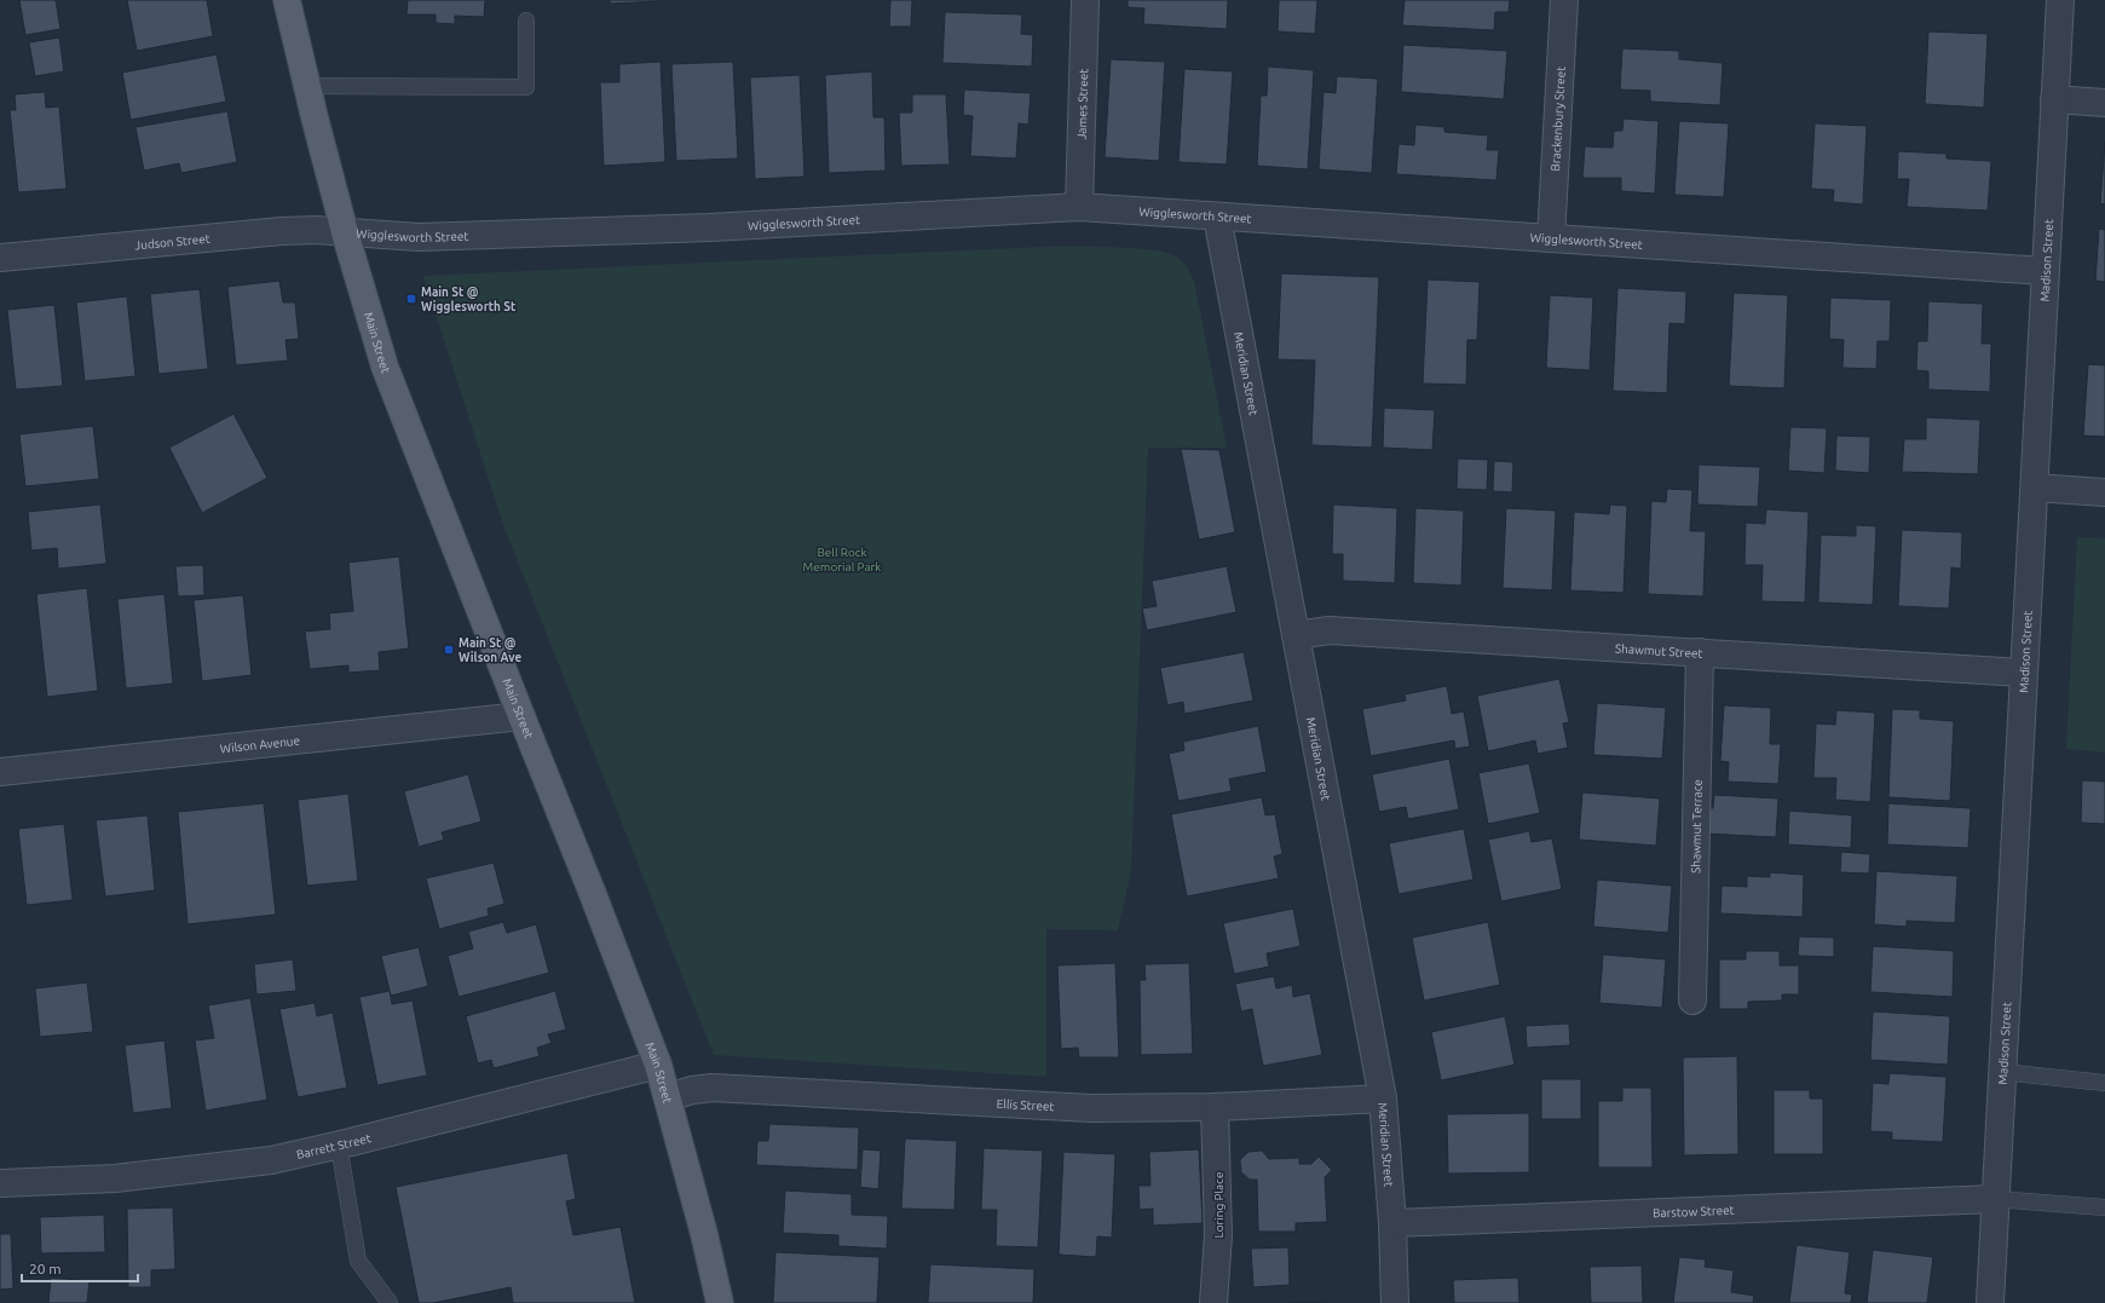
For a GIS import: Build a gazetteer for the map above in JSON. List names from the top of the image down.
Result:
{
  "streets": {
    "main road": ["Main Street"],
    "street": [
      "James Street",
      "Brackenbury Street",
      "Wigglesworth Street",
      "Judson Street",
      "Madison Street",
      "Meridian Street",
      "Shawmut Street",
      "Wilson Avenue",
      "Shawmut Terrace",
      "Ellis Street",
      "Barrett Street",
      "Loring Place",
      "Barstow Street"
    ]
  },
  "crossings": [
    ["James Street", "Wigglesworth Street"],
    ["Brackenbury Street", "Wigglesworth Street"],
    ["Wigglesworth Street", "Judson Street"],
    ["Wigglesworth Street", "Madison Street"],
    ["Wigglesworth Street", "Main Street"],
    ["Wigglesworth Street", "Meridian Street"],
    ["Judson Street", "Main Street"],
    ["Madison Street", "Shawmut Street"],
    ["Madison Street", "Barstow Street"],
    ["Main Street", "Wilson Avenue"],
    ["Main Street", "Ellis Street"],
    ["Main Street", "Barrett Street"],
    ["Meridian Street", "Shawmut Street"],
    ["Meridian Street", "Ellis Street"],
    ["Meridian Street", "Barstow Street"],
    ["Shawmut Street", "Shawmut Terrace"],
    ["Ellis Street", "Loring Place"]
  ],
  "parks": ["Bell Rock Memorial Park"],
  "places": {
    "transit": ["Main St @ Wigglesworth St", "Main St @ Wilson Ave"]
  },
  "scale_bar": "20 m"
}
